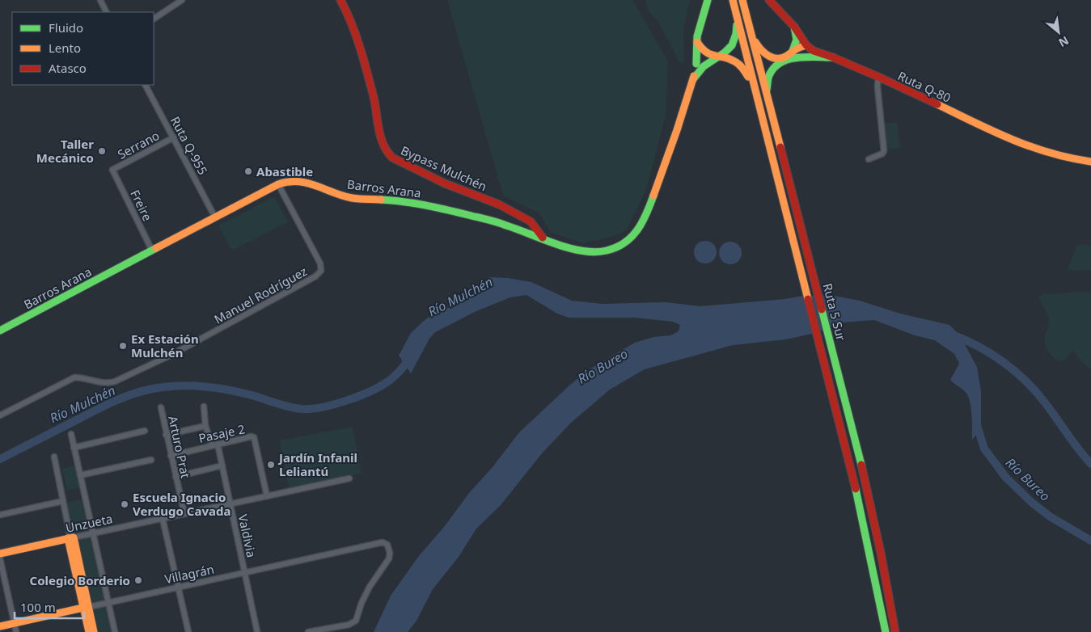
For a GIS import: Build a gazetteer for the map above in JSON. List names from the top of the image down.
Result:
{
  "streets": {
    "main road": [
      "Ruta Q-80",
      "Bypass Mulchén",
      "Barros Arana",
      "Ruta 5 Sur",
      "Unzueta",
      "Villagrán"
    ],
    "street": [
      "Serrano",
      "Ruta Q-955",
      "Freire",
      "Manuel Rodríguez",
      "Pasaje 2",
      "Arturo Prat",
      "Valdivia"
    ]
  },
  "crossings": [
    ["Serrano", "Ruta Q-955"],
    ["Serrano", "Freire"],
    ["Ruta Q-955", "Barros Arana"],
    ["Bypass Mulchén", "Barros Arana"],
    ["Barros Arana", "Freire"],
    ["Barros Arana", "Manuel Rodríguez"],
    ["Pasaje 2", "Arturo Prat"],
    ["Pasaje 2", "Unzueta"],
    ["Pasaje 2", "Valdivia"],
    ["Arturo Prat", "Unzueta"],
    ["Unzueta", "Valdivia"],
    ["Valdivia", "Villagrán"]
  ],
  "water": ["Río Mulchén", "Río Bureo"],
  "places": [
    "Taller Mecánico",
    "Abastible",
    "Ex Estación Mulchén",
    "Jardín Infanil Leliantú",
    "Escuela Ignacio Verdugo Cavada",
    "Colegio Borderio"
  ],
  "legend": ["Fluido", "Lento", "Atasco"],
  "scale_bar": "100 m",
  "north": "bottom right"
}
